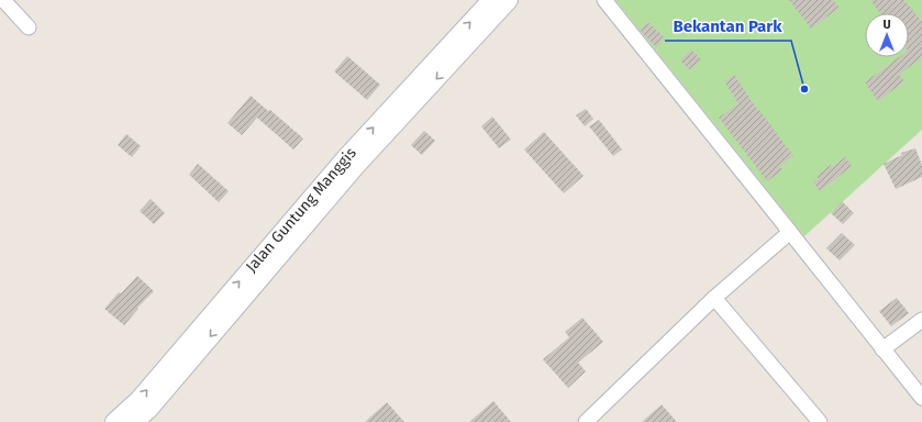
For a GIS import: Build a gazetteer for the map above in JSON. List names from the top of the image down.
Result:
{
  "streets": {
    "street": ["Jalan Guntung Manggis"]
  },
  "places": ["Bekantan Park"],
  "north": "top"
}
